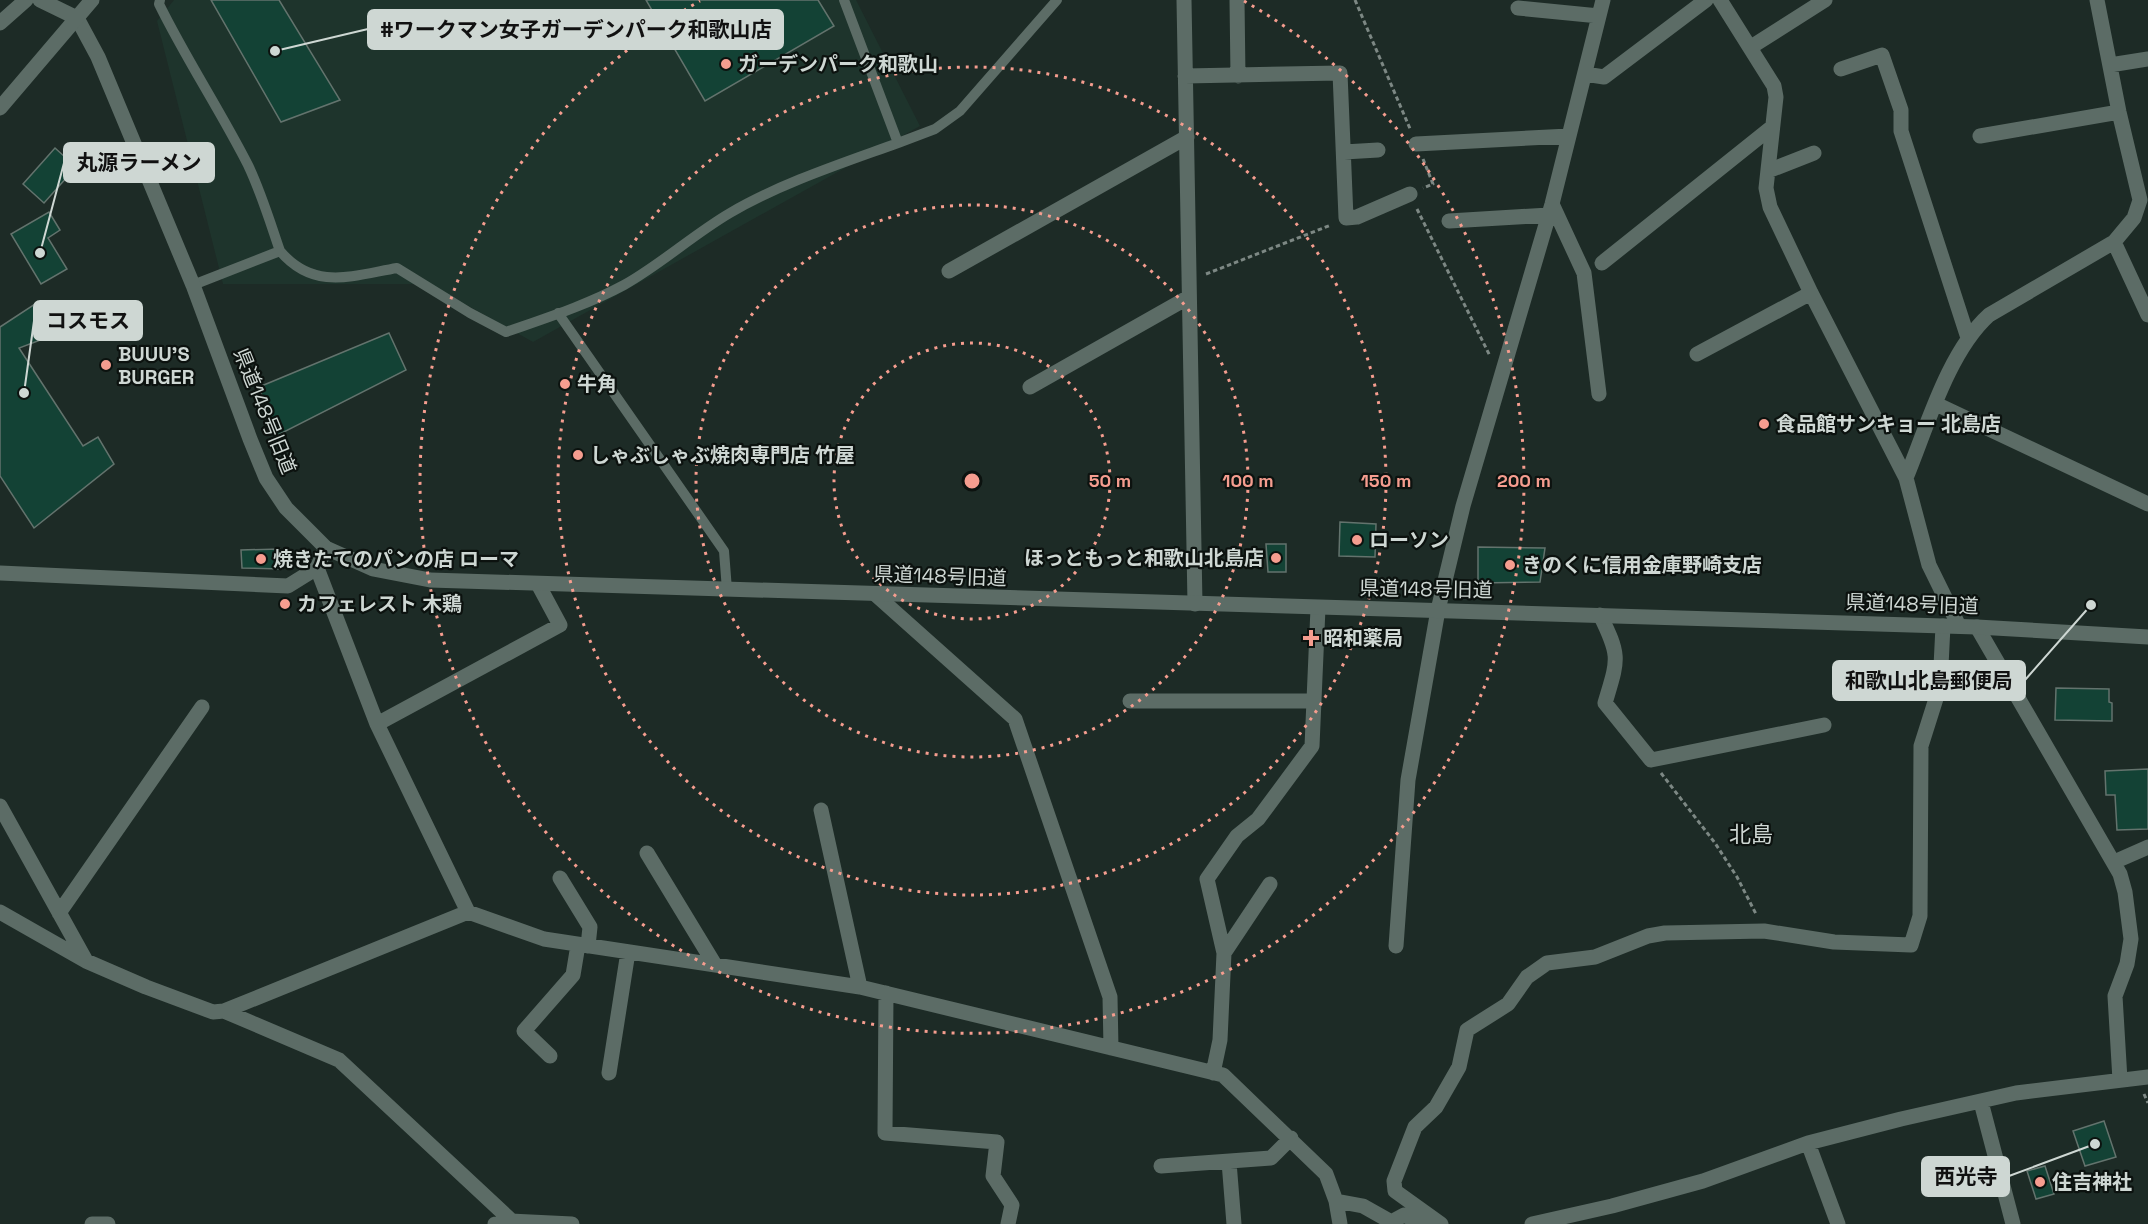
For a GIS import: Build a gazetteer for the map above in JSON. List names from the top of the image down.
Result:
{
  "streets": {
    "street": ["県道148号旧道"]
  },
  "districts": ["北島"],
  "places": {
    "other": [
      "#ワークマン女子ガーデンパーク和歌山店",
      "ガーデンパーク和歌山",
      "丸源ラーメン",
      "BUUU'S BURGER",
      "牛角",
      "コスモス",
      "食品館サンキョー 北島店",
      "しゃぶしゃぶ焼肉専門店 竹屋",
      "ローソン",
      "ほっともっと和歌山北島店",
      "焼きたてのパンの店 ローマ",
      "きのくに信用金庫野崎支店",
      "カフェレスト 木鶏",
      "和歌山北島郵便局",
      "西光寺",
      "住吉神社"
    ],
    "health": ["昭和薬局"]
  },
  "rings": [
    "50 m",
    "100 m",
    "150 m",
    "200 m"
  ]
}
